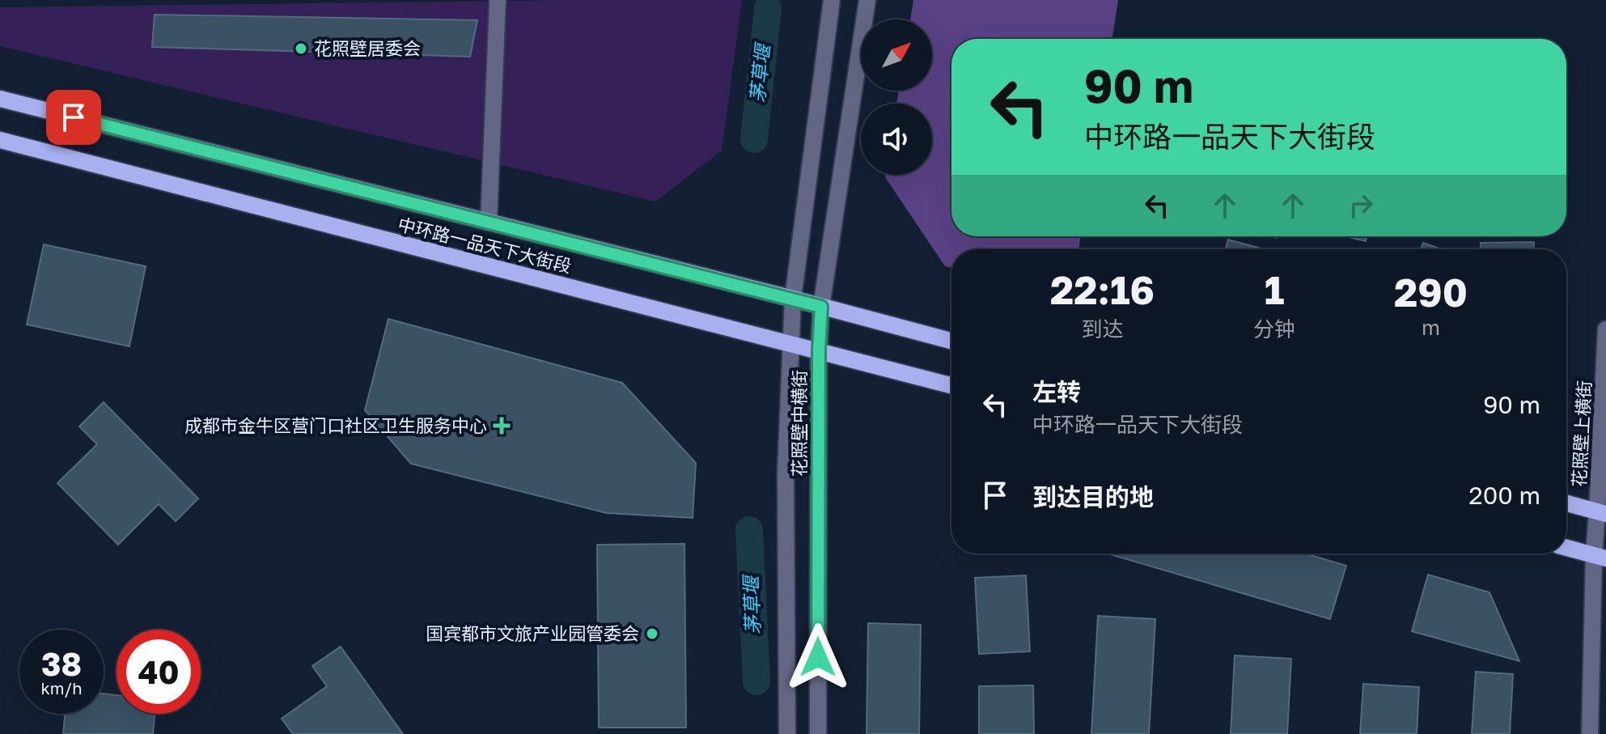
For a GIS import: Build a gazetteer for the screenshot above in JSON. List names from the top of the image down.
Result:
{
  "streets": {
    "main road": ["中环路一品天下大街段"],
    "street": ["花照壁中横街", "花照壁上横街"]
  },
  "crossings": [
    ["中环路一品天下大街段", "花照壁中横街"]
  ],
  "water": ["茅草堰"],
  "places": {
    "other": ["花照壁居委会", "国宾都市文旅产业园管委会"],
    "health": ["成都市金牛区营门口社区卫生服务中心"]
  },
  "north": "top right",
  "page": {
    "turn": ["90 m", "中环路一品天下大街段"],
    "eta": [
      "22:16",
      "到达",
      "1",
      "分钟",
      "290",
      "m"
    ],
    "list": [
      {
        "name": "左转",
        "note": "中环路一品天下大街段",
        "value": "90 m"
      },
      {
        "name": "到达目的地",
        "value": "200 m"
      }
    ],
    "speed": "38 km/h",
    "limit": "40"
  }
}
